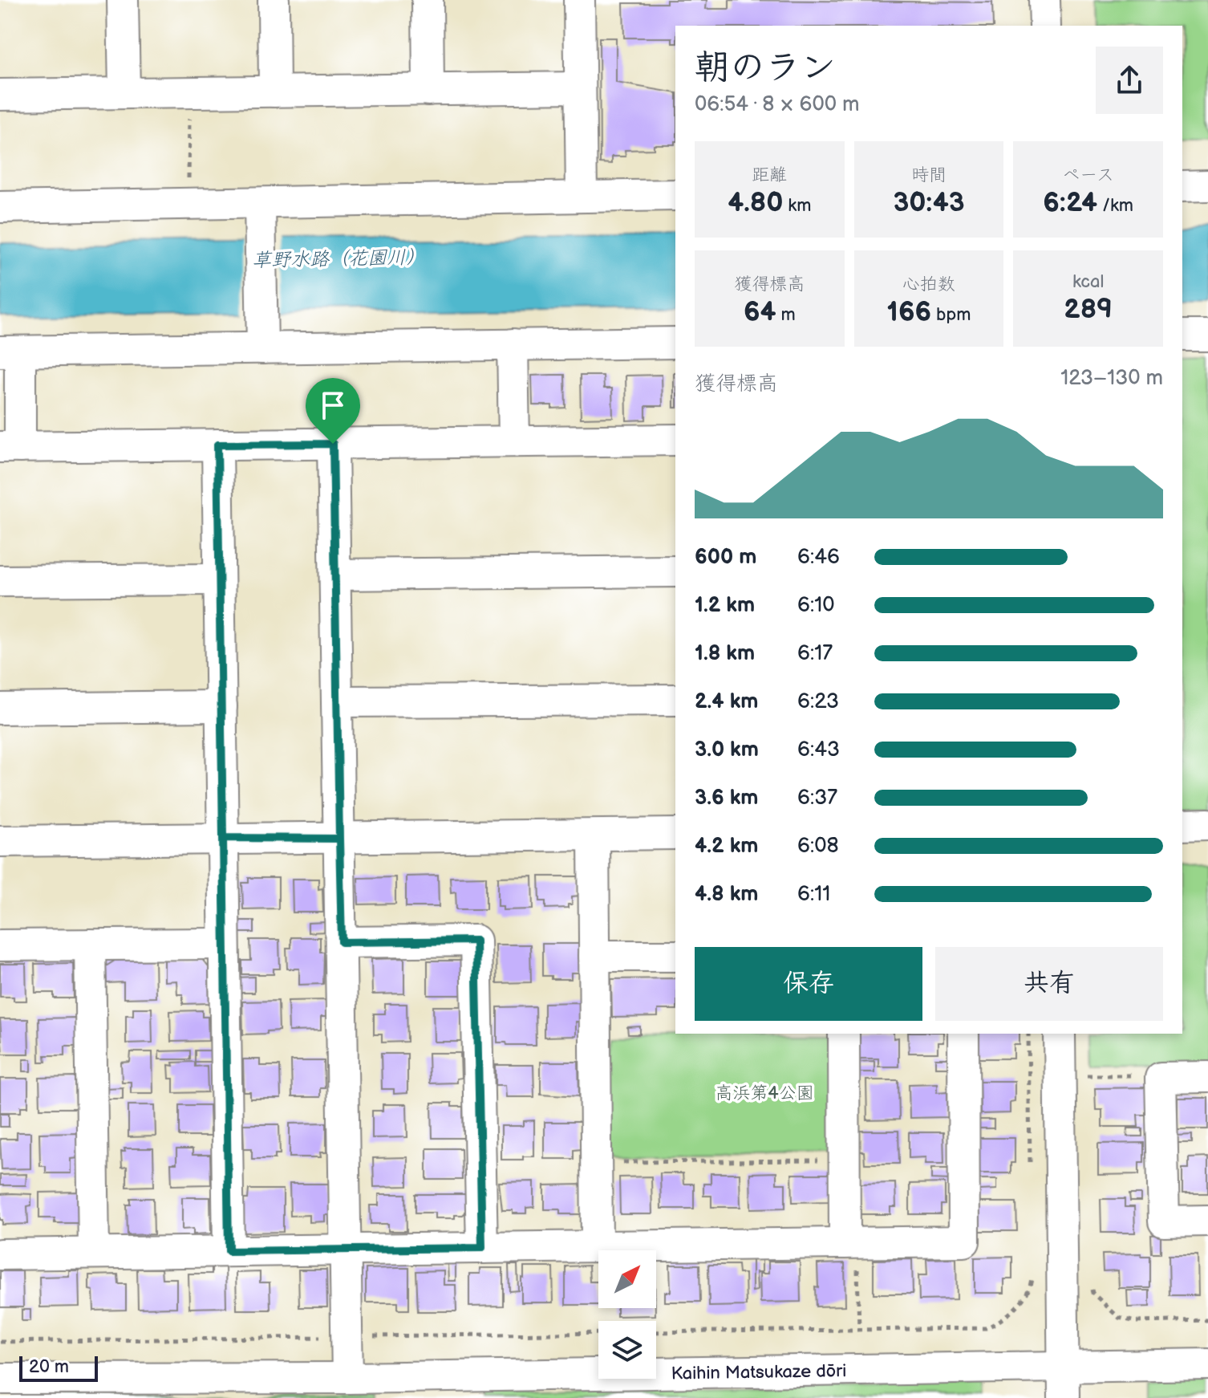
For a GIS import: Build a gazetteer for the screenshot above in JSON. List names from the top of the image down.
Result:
{
  "streets": {
    "street": ["Kaihin Matsukaze dōri"]
  },
  "water": ["草野水路（花園川）"],
  "parks": ["高浜第4公園"],
  "scale_bar": "20 m",
  "north": "top right",
  "page": {
    "heading": ["朝のラン", "06:54 · 8 × 600 m"],
    "stats": [
      ["距離", "4.80 km"],
      ["時間", "30:43"],
      ["ペース", "6:24 /km"],
      ["獲得標高", "64 m"],
      ["心拍数", "166 bpm"],
      ["kcal", "289"]
    ],
    "chart": ["獲得標高", "123–130 m"],
    "list": [
      {
        "name": "600 m",
        "note": "6:46"
      },
      {
        "name": "1.2 km",
        "note": "6:10"
      },
      {
        "name": "1.8 km",
        "note": "6:17"
      },
      {
        "name": "2.4 km",
        "note": "6:23"
      },
      {
        "name": "3.0 km",
        "note": "6:43"
      },
      {
        "name": "3.6 km",
        "note": "6:37"
      },
      {
        "name": "4.2 km",
        "note": "6:08"
      },
      {
        "name": "4.8 km",
        "note": "6:11"
      }
    ],
    "buttons": ["保存", "共有"],
    "scale": "20 m"
  }
}
